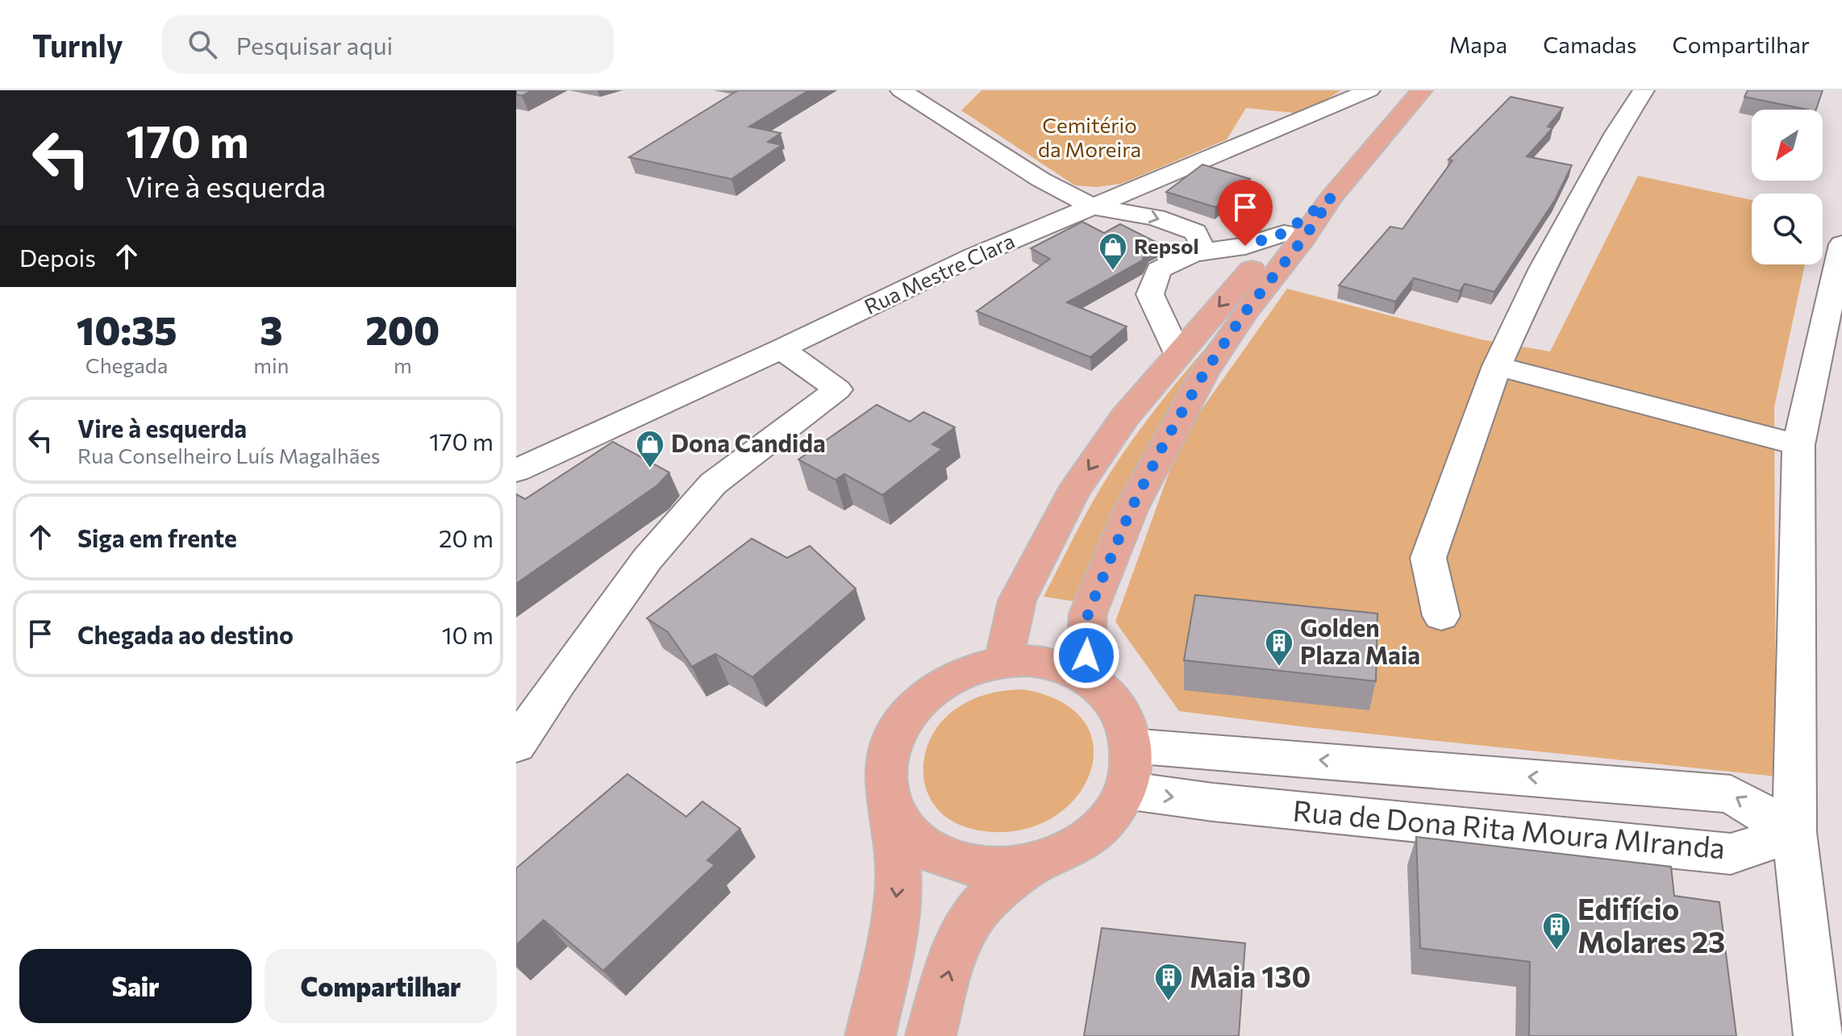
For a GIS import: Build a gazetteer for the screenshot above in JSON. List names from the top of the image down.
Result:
{
  "streets": {
    "street": ["Rua Mestre Clara", "Rua de Dona Rita Moura MIranda"]
  },
  "parks": ["Cemitério da Moreira"],
  "places": {
    "shop": ["Repsol", "Dona Candida"],
    "building": ["Golden Plaza Maia", "Edifício Molares 23", "Maia 130"]
  },
  "north": "bottom left",
  "page": {
    "header": "Turnly",
    "search": "Pesquisar aqui",
    "nav": ["Mapa", "Camadas", "Compartilhar"],
    "turn": ["170 m", "Vire à esquerda"],
    "then": "Depois",
    "eta": [
      "10:35",
      "Chegada",
      "3",
      "min",
      "200",
      "m"
    ],
    "list": [
      {
        "name": "Vire à esquerda",
        "note": "Rua Conselheiro Luís Magalhães",
        "value": "170 m"
      },
      {
        "name": "Siga em frente",
        "value": "20 m"
      },
      {
        "name": "Chegada ao destino",
        "value": "10 m"
      }
    ],
    "buttons": ["Sair", "Compartilhar"]
  }
}
